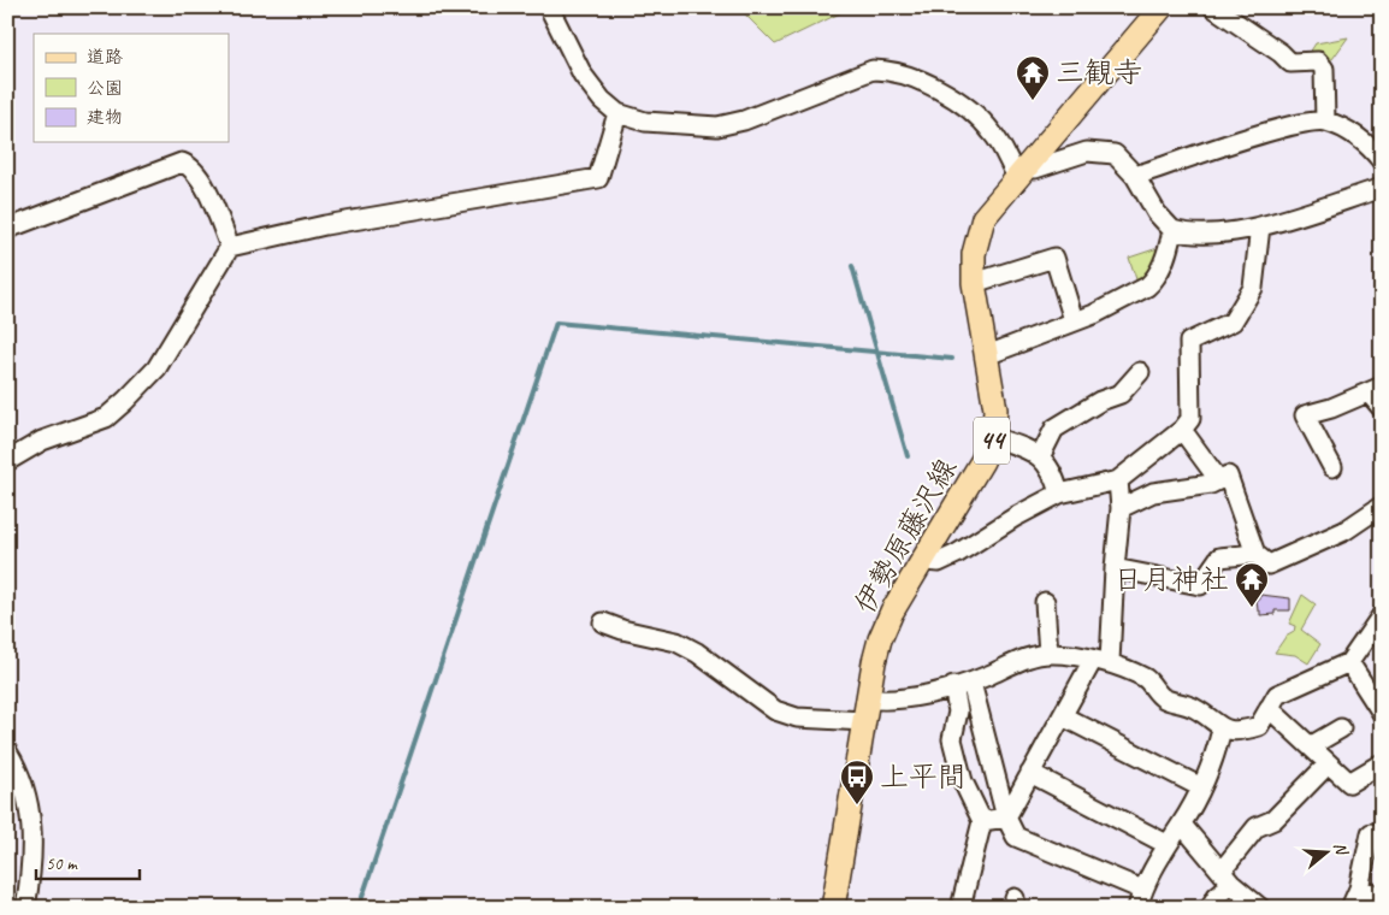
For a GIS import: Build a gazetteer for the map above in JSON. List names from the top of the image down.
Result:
{
  "streets": {
    "main road": ["44", "伊勢原藤沢線"]
  },
  "places": {
    "temple": ["三観寺", "日月神社"],
    "bus stop": ["上平間"]
  },
  "legend": ["道路", "公園", "建物"],
  "scale_bar": "50 m",
  "north": "right"
}
